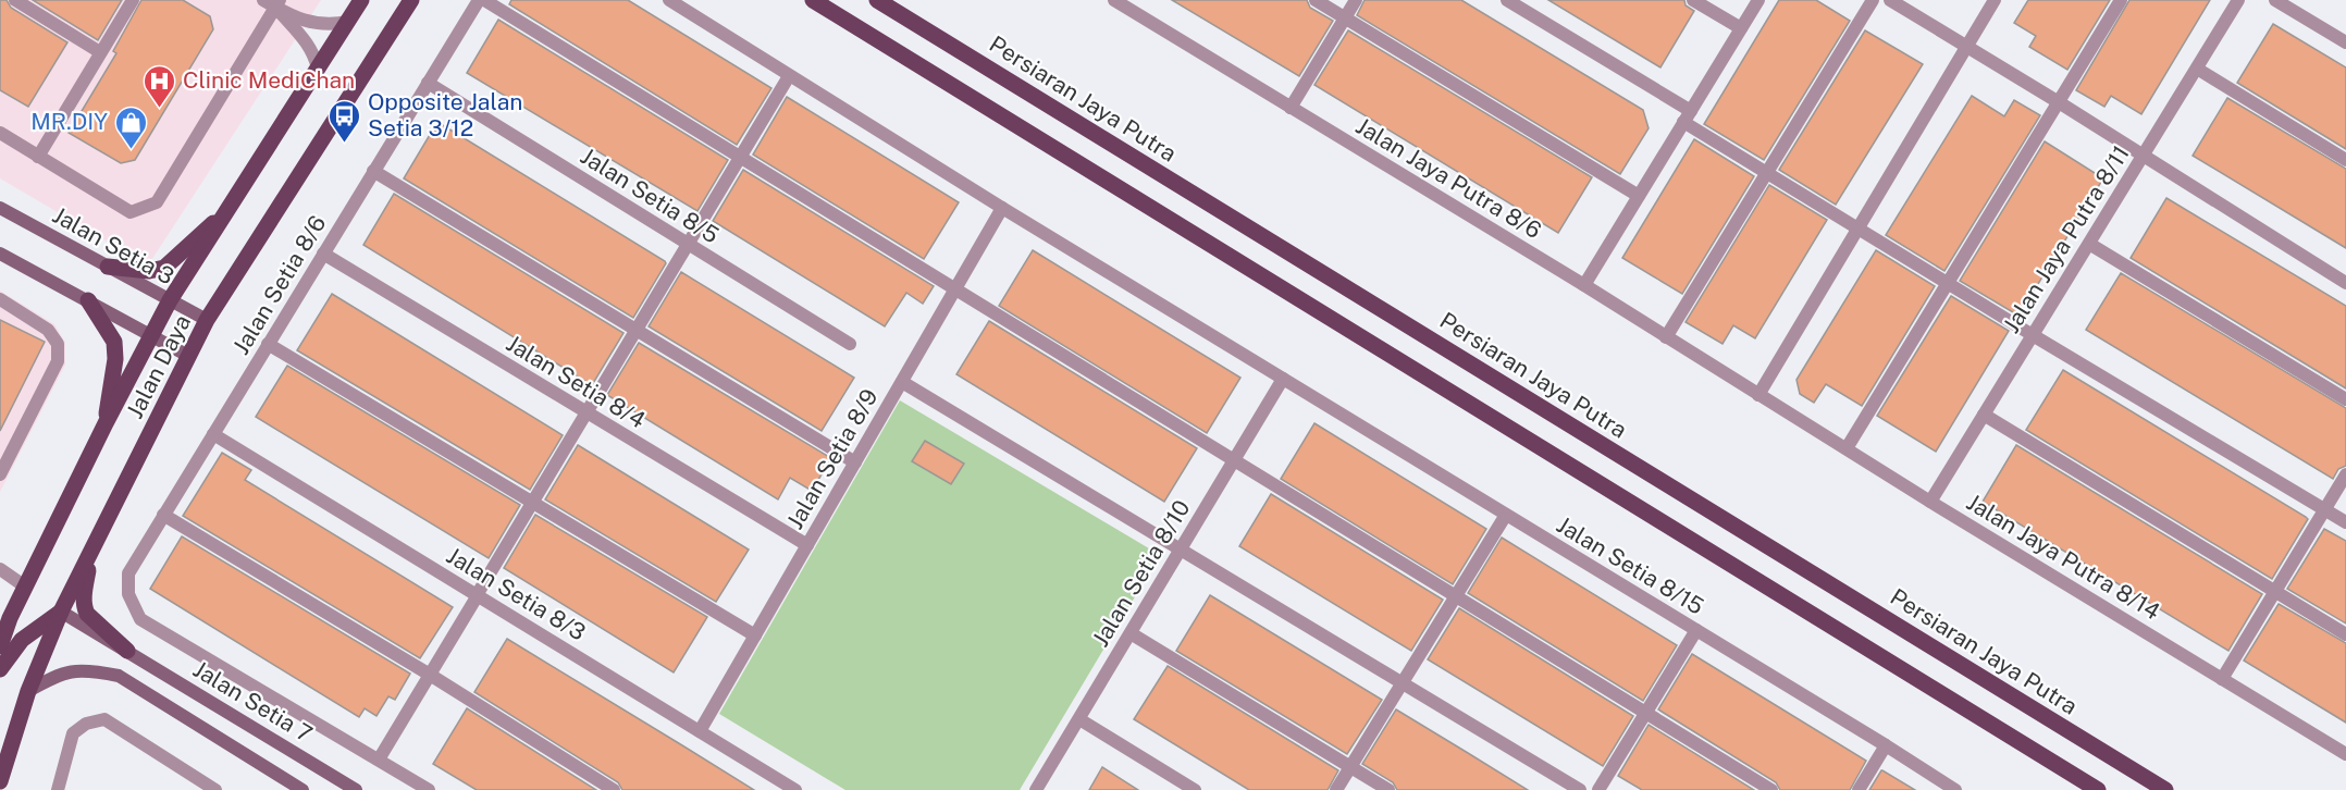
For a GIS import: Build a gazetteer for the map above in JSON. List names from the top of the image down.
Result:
{
  "streets": {
    "main road": ["Persiaran Jaya Putra", "Jalan Daya"],
    "street": [
      "Jalan Jaya Putra 8/6",
      "Jalan Setia 8/5",
      "Jalan Jaya Putra 8/11",
      "Jalan Setia 3",
      "Jalan Setia 8/6",
      "Jalan Setia 8/4",
      "Jalan Setia 8/9",
      "Jalan Jaya Putra 8/14",
      "Jalan Setia 8/15",
      "Jalan Setia 8/10",
      "Jalan Setia 8/3",
      "Jalan Setia 7"
    ]
  },
  "crossings": [
    ["Jalan Jaya Putra 8/6", "Jalan Jaya Putra 8/14"],
    ["Jalan Setia 8/5", "Jalan Setia 8/6"],
    ["Jalan Jaya Putra 8/11", "Jalan Jaya Putra 8/14"],
    ["Jalan Setia 3", "Jalan Daya"],
    ["Jalan Setia 8/6", "Jalan Setia 8/4"],
    ["Jalan Setia 8/6", "Jalan Setia 8/3"],
    ["Jalan Daya", "Jalan Setia 7"],
    ["Jalan Setia 8/4", "Jalan Setia 8/9"],
    ["Jalan Setia 8/9", "Jalan Setia 8/15"],
    ["Jalan Setia 8/9", "Jalan Setia 8/3"],
    ["Jalan Setia 8/15", "Jalan Setia 8/10"]
  ],
  "places": {
    "hospital": ["Clinic MediChan"],
    "bus stop": ["Opposite Jalan Setia 3/12"],
    "shop": ["MR.DIY"]
  }
}
